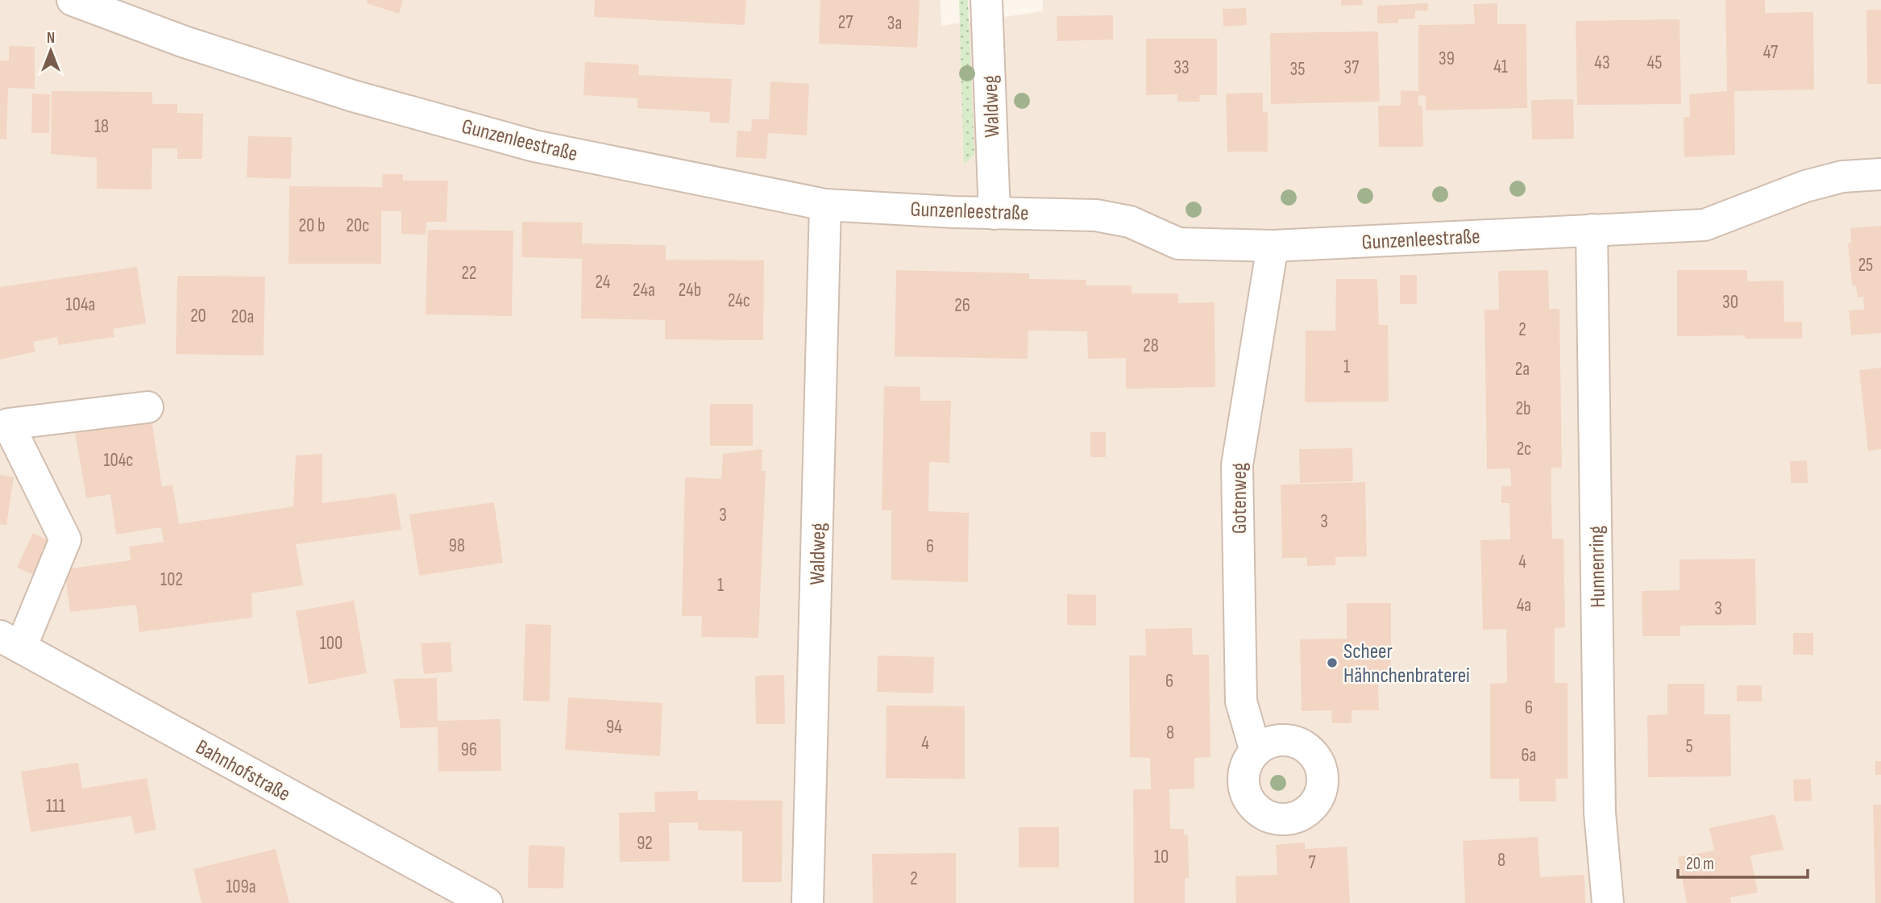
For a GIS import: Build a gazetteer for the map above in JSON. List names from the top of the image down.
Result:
{
  "streets": {
    "street": [
      "Waldweg",
      "Gunzenleestraße",
      "Gotenweg",
      "Hunnenring",
      "Bahnhofstraße"
    ]
  },
  "crossings": [
    ["Waldweg", "Gunzenleestraße"],
    ["Gunzenleestraße", "Gotenweg"],
    ["Gunzenleestraße", "Hunnenring"]
  ],
  "places": ["Scheer Hähnchenbraterei"],
  "house_numbers": [
    "27",
    "3a",
    "47",
    "39",
    "43",
    "45",
    "41",
    "33",
    "37",
    "35",
    "18",
    "20 b",
    "20c",
    "25",
    "22",
    "24",
    "24a",
    "24b",
    "24c",
    "30",
    "104a",
    "26",
    "20",
    "20a",
    "2",
    "28",
    "1",
    "2a",
    "2b",
    "2c",
    "104c",
    "3",
    "3",
    "98",
    "6",
    "4",
    "102",
    "1",
    "4a",
    "3",
    "100",
    "6",
    "6",
    "94",
    "8",
    "4",
    "5",
    "96",
    "6a",
    "111",
    "92",
    "10",
    "8",
    "7",
    "2",
    "109a"
  ],
  "scale_bar": "20 m",
  "north": "top"
}
